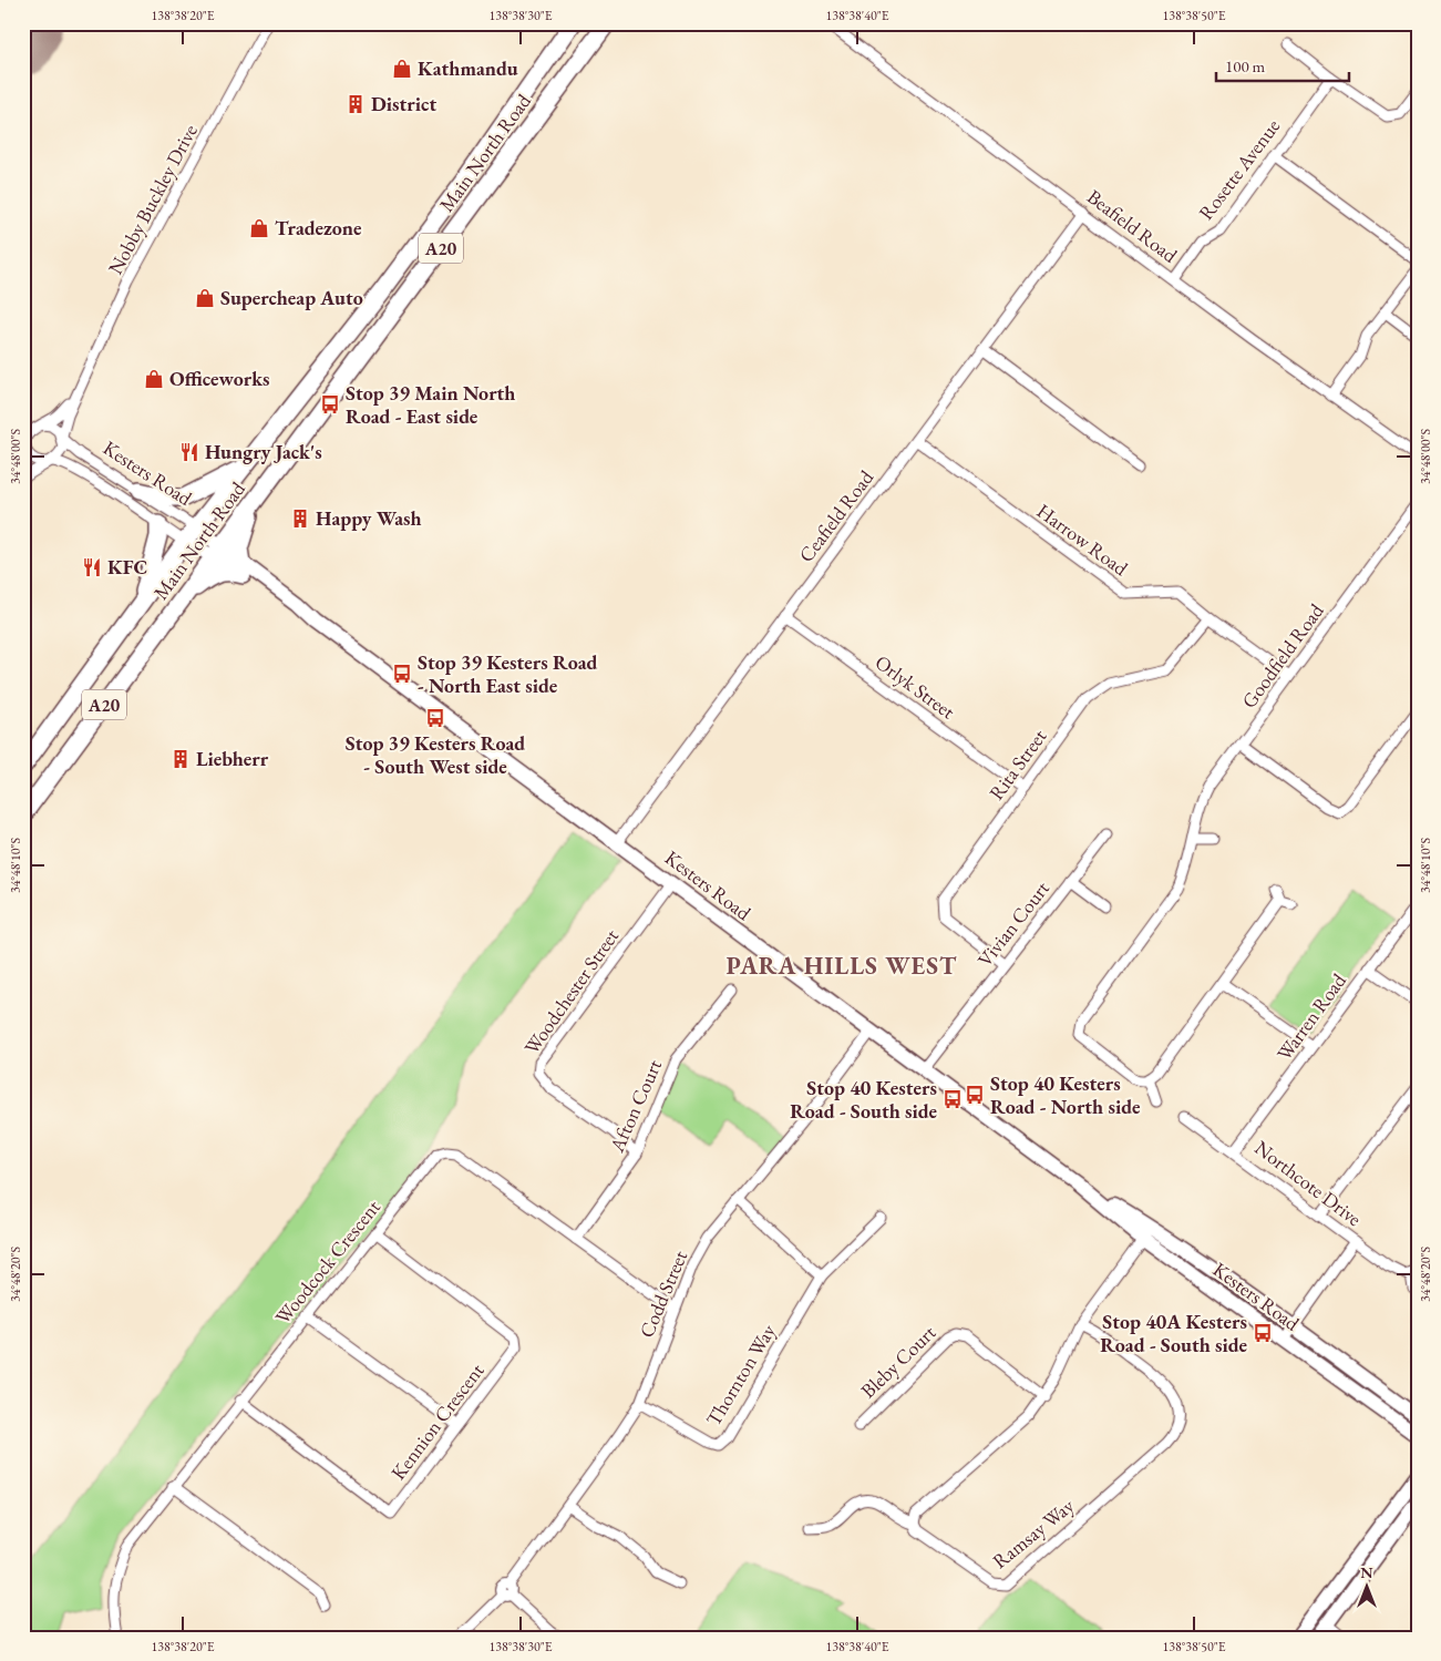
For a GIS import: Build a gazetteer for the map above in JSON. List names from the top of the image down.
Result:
{
  "streets": {
    "highway": ["Main North Road", "A20"],
    "main road": ["Kesters Road"],
    "street": [
      "Rosette Avenue",
      "Nobby Buckley Drive",
      "Beafield Road",
      "Ceafield Road",
      "Harrow Road",
      "Goodfield Road",
      "Orlyk Street",
      "Rita Street",
      "Vivian Court",
      "Woodchester Street",
      "Warren Road",
      "Afton Court",
      "Northcote Drive",
      "Woodcock Crescent",
      "Codd Street",
      "Bleby Court",
      "Thornton Way",
      "Kennion Crescent",
      "Ramsay Way"
    ]
  },
  "crossings": [
    ["Main North Road", "Kesters Road"],
    ["Rosette Avenue", "Beafield Road"],
    ["Nobby Buckley Drive", "Kesters Road"],
    ["Beafield Road", "Ceafield Road"],
    ["Kesters Road", "Ceafield Road"],
    ["Kesters Road", "Vivian Court"],
    ["Kesters Road", "Woodchester Street"],
    ["Kesters Road", "Codd Street"],
    ["Ceafield Road", "Harrow Road"],
    ["Ceafield Road", "Orlyk Street"],
    ["Harrow Road", "Goodfield Road"],
    ["Harrow Road", "Rita Street"],
    ["Orlyk Street", "Rita Street"],
    ["Rita Street", "Vivian Court"],
    ["Woodchester Street", "Afton Court"],
    ["Warren Road", "Northcote Drive"],
    ["Afton Court", "Woodcock Crescent"],
    ["Woodcock Crescent", "Codd Street"],
    ["Woodcock Crescent", "Kennion Crescent"],
    ["Codd Street", "Thornton Way"]
  ],
  "districts": ["PARA HILLS WEST"],
  "places": {
    "shop": [
      "Kathmandu",
      "Tradezone",
      "Supercheap Auto",
      "Officeworks"
    ],
    "building": ["District", "Happy Wash", "Liebherr"],
    "bus stop": [
      "Stop 39 Main North Road - East side",
      "Stop 39 Kesters Road - North East side",
      "Stop 39 Kesters Road - South West side",
      "Stop 40 Kesters Road - North side",
      "Stop 40 Kesters Road - South side",
      "Stop 40A Kesters Road - South side"
    ],
    "restaurant": ["Hungry Jack's", "KFC"]
  },
  "scale_bar": "100 m",
  "north": "top",
  "coordinates": [
    "138°38'20\"E",
    "138°38'30\"E",
    "138°38'40\"E",
    "138°38'50\"E",
    "34°48'00\"S",
    "34°48'10\"S",
    "34°48'20\"S"
  ]
}
